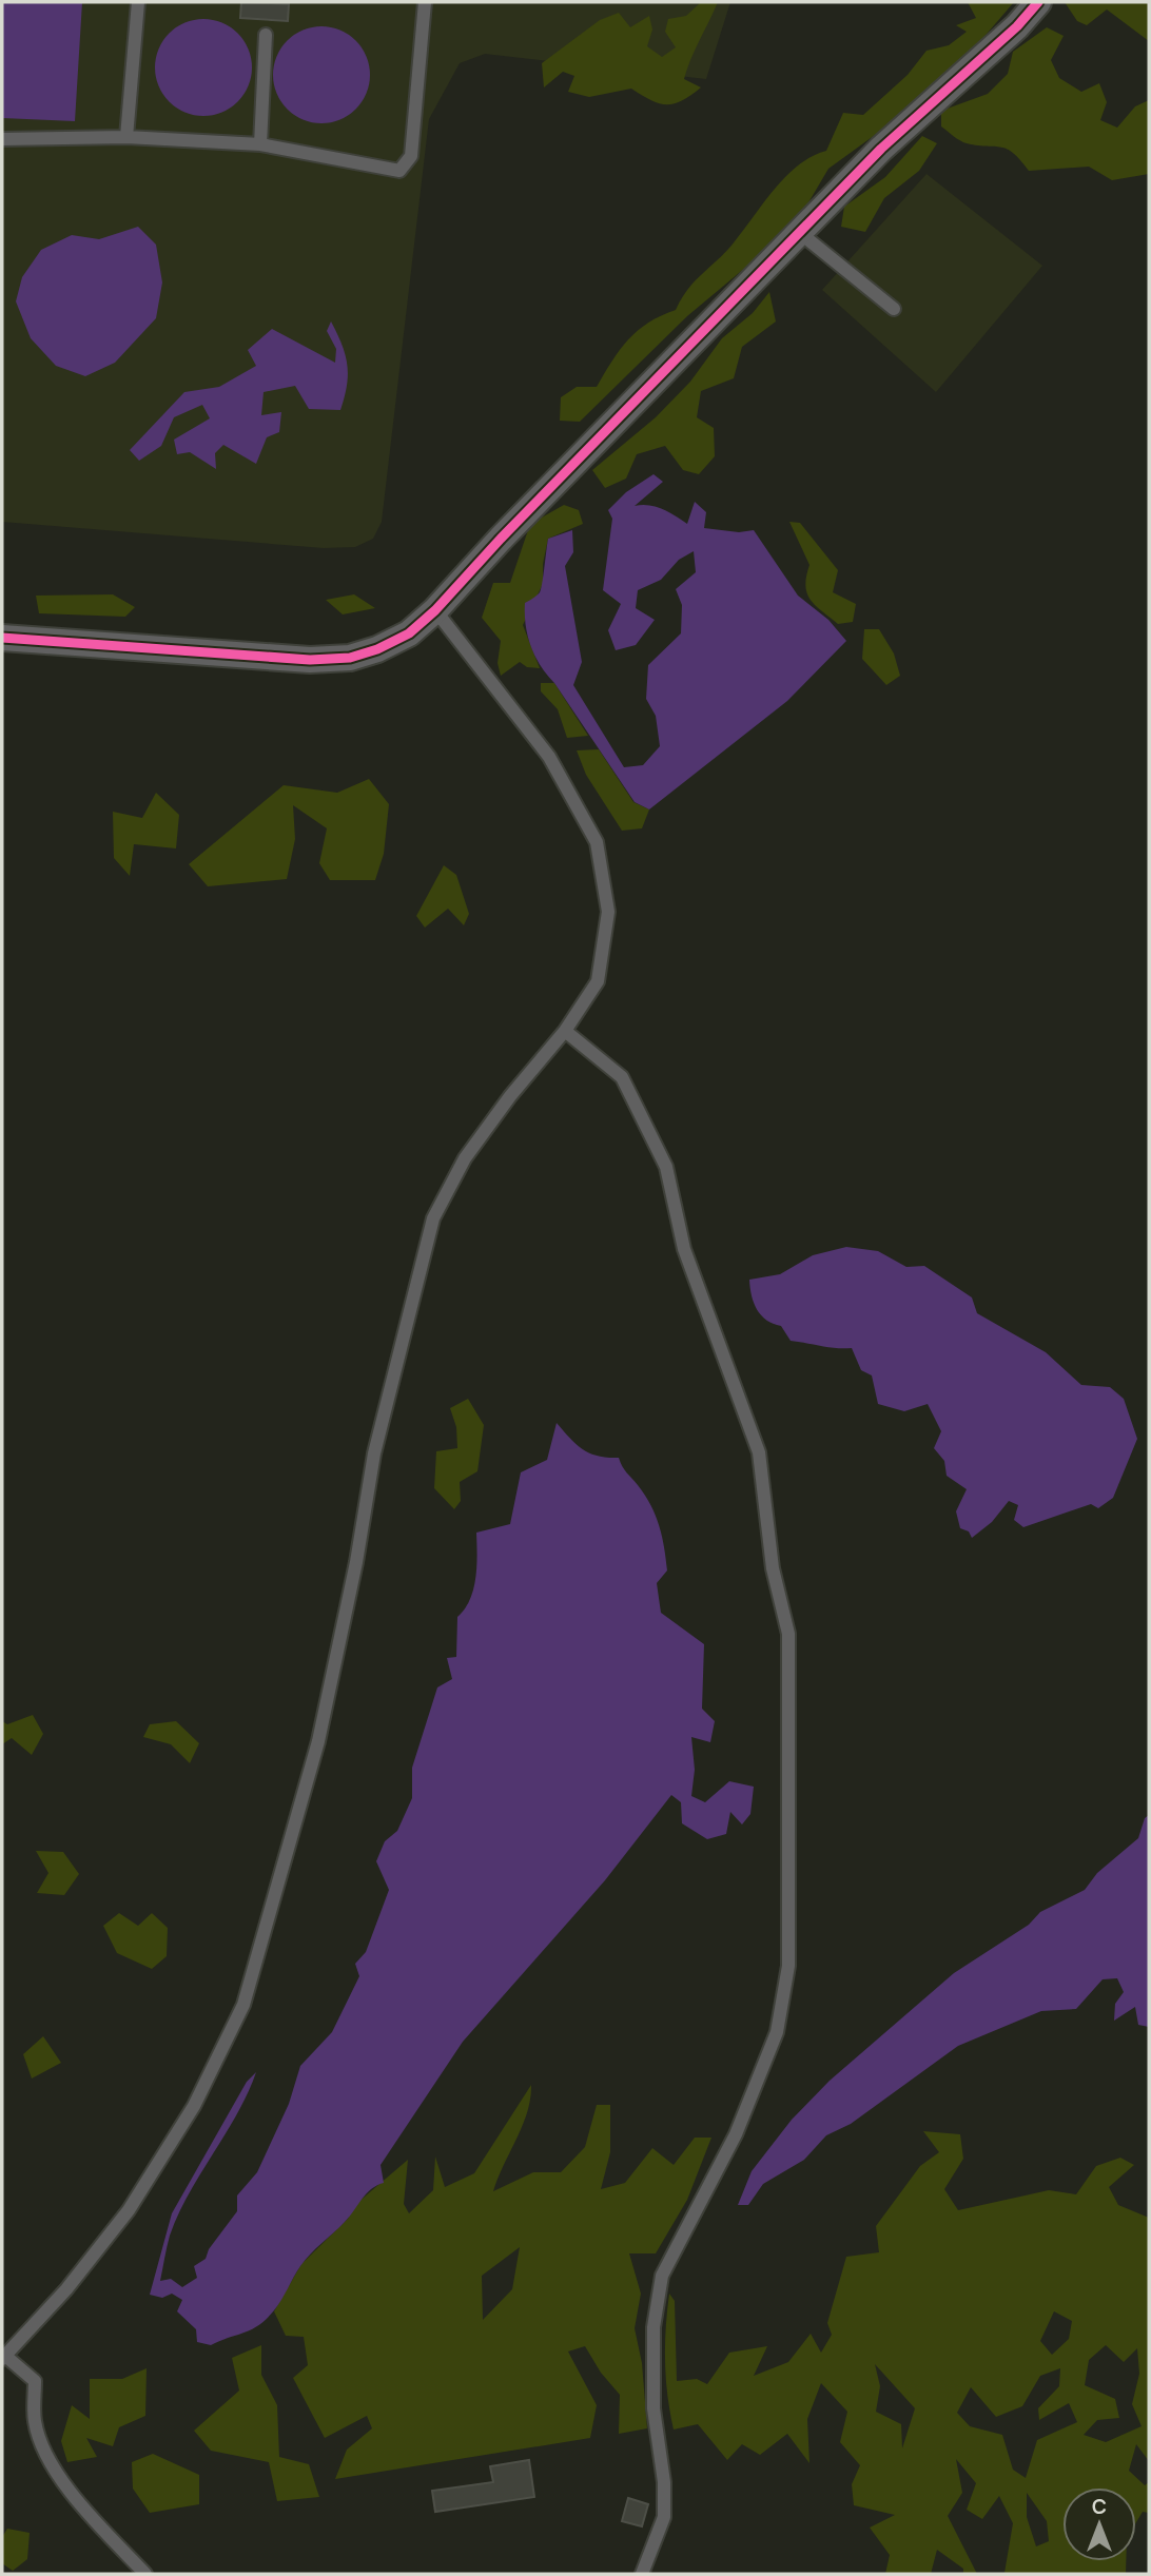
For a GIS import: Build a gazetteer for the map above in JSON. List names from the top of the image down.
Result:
{
  "north": "top"
}
